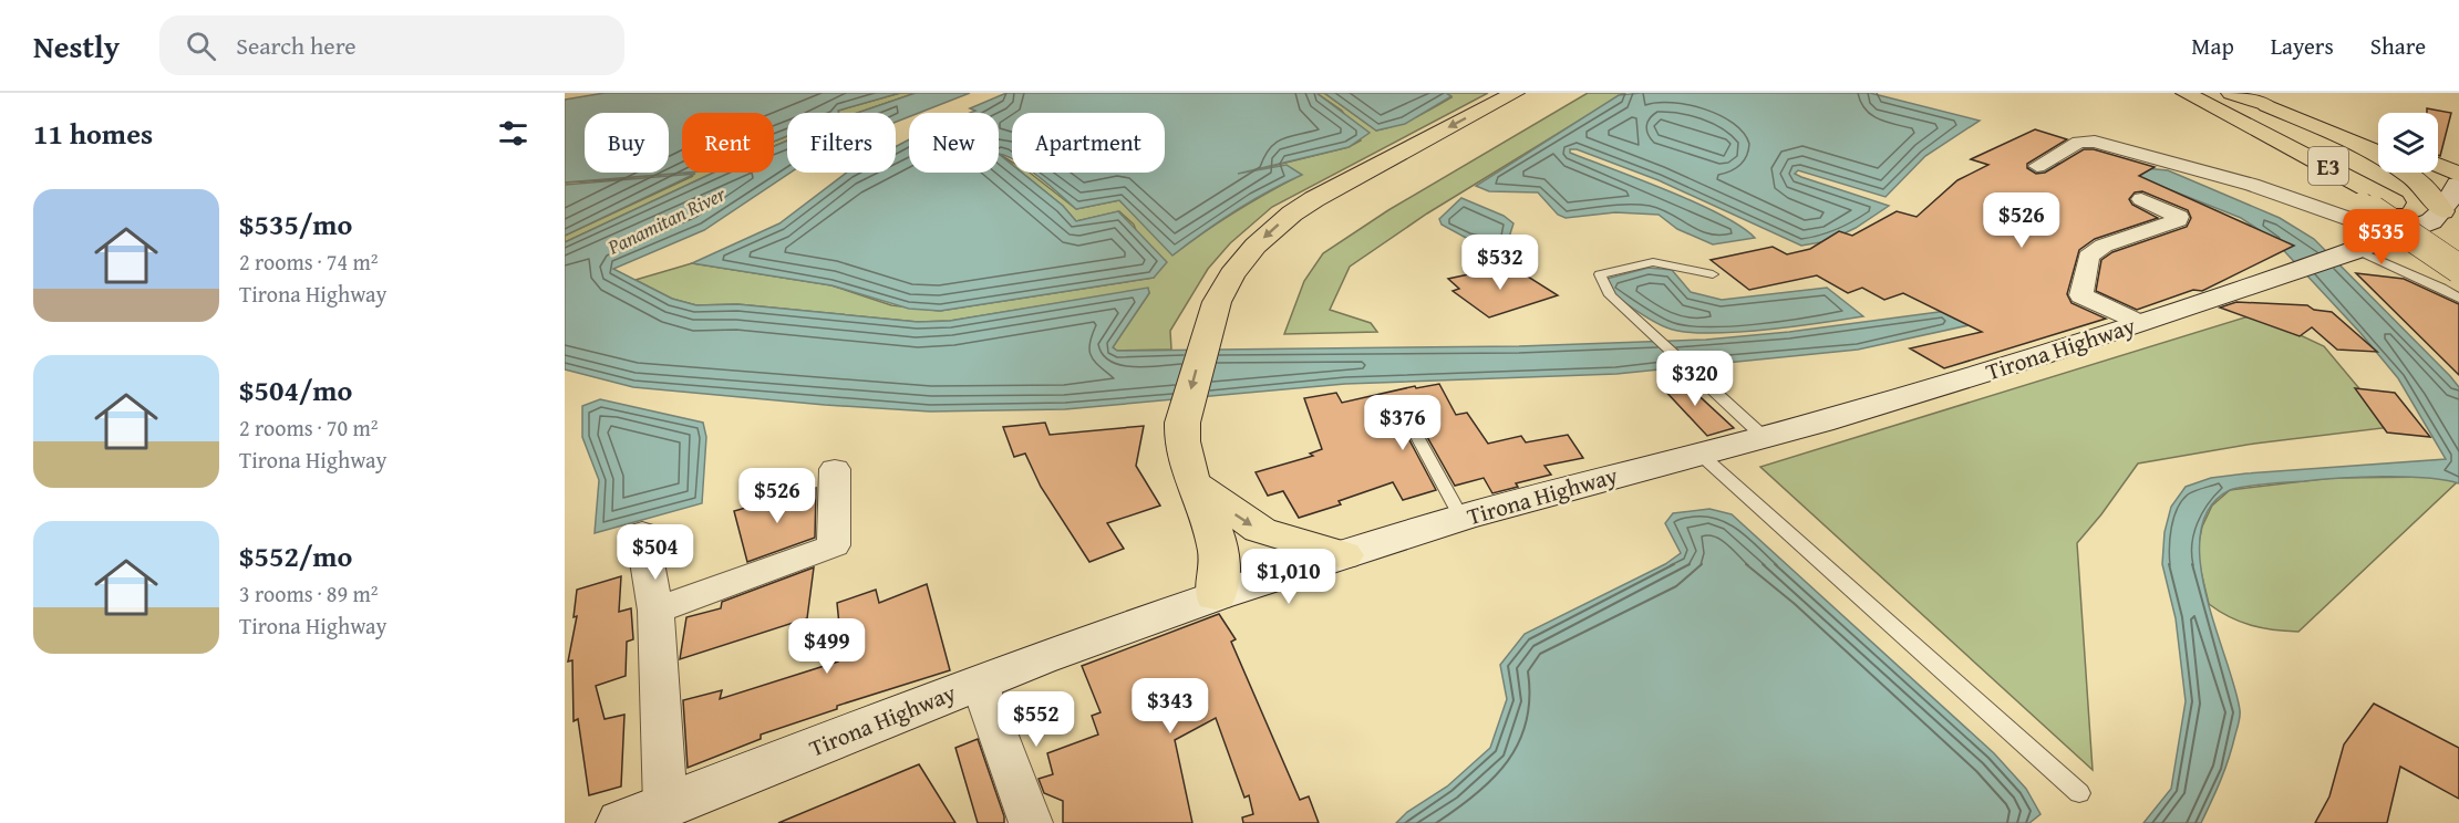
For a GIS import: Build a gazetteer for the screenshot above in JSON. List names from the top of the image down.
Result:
{
  "streets": {
    "main road": ["E3", "Tirona Highway"]
  },
  "water": ["Panamitan River"],
  "page": {
    "header": "Nestly",
    "search": "Search here",
    "nav": ["Map", "Layers", "Share"],
    "heading": "11 homes",
    "chip": [
      "Buy",
      "Rent",
      "Filters",
      "New",
      "Apartment"
    ],
    "list": [
      {
        "name": "$535/mo",
        "note": "2 rooms · 74 m² · Tirona Highway"
      },
      {
        "name": "$504/mo",
        "note": "2 rooms · 70 m² · Tirona Highway"
      },
      {
        "name": "$552/mo",
        "note": "3 rooms · 89 m² · Tirona Highway"
      }
    ],
    "price": [
      "$526",
      "$535",
      "$532",
      "$320",
      "$376",
      "$526",
      "$504",
      "$1,010",
      "$499",
      "$343",
      "$552"
    ]
  }
}
